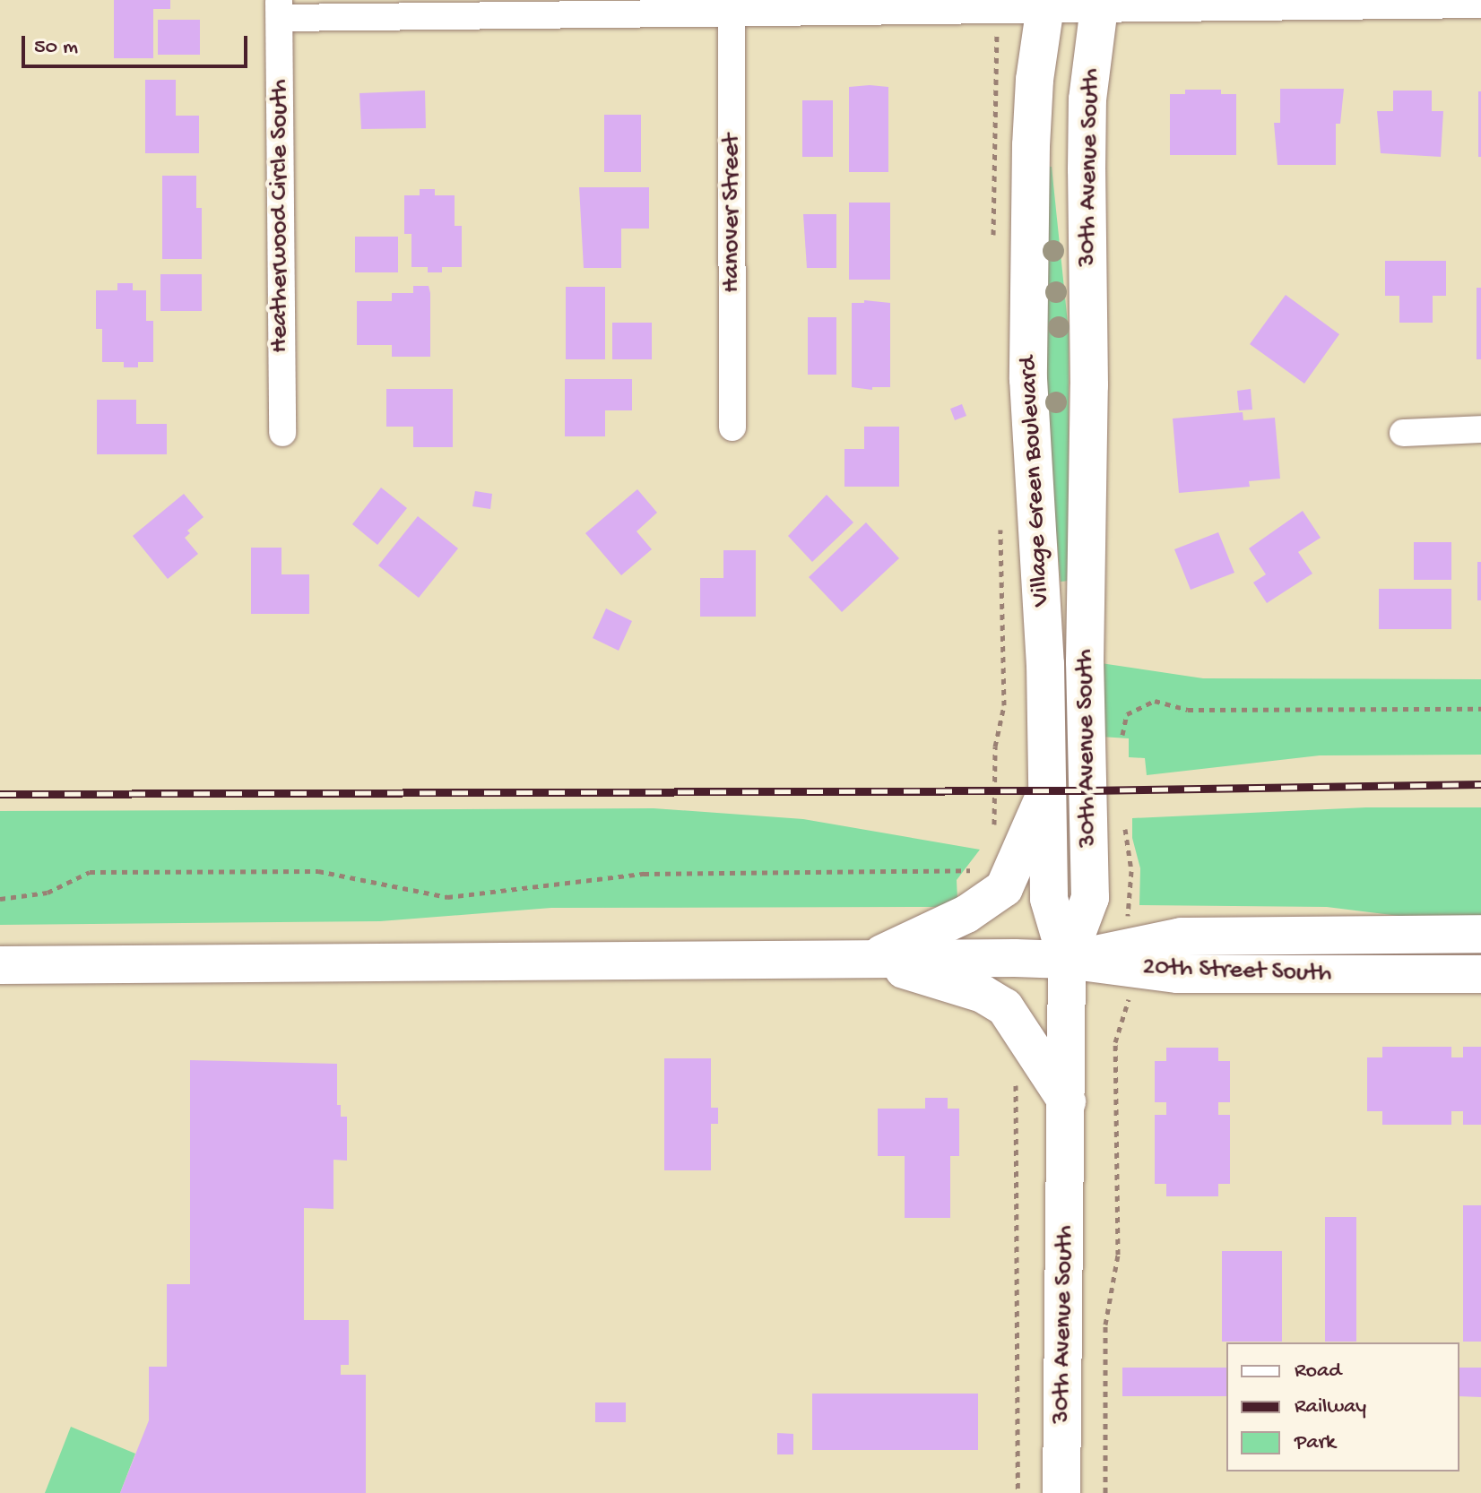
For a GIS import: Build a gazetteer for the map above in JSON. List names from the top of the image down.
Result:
{
  "streets": {
    "street": [
      "30th Avenue South",
      "Hanover Street",
      "Heatherwood Circle South",
      "Village Green Boulevard",
      "20th Street South"
    ]
  },
  "crossings": [
    ["30th Avenue South", "Village Green Boulevard"],
    ["30th Avenue South", "20th Street South"],
    ["Village Green Boulevard", "20th Street South"]
  ],
  "legend": ["Road", "Railway", "Park"],
  "scale_bar": "50 m"
}
